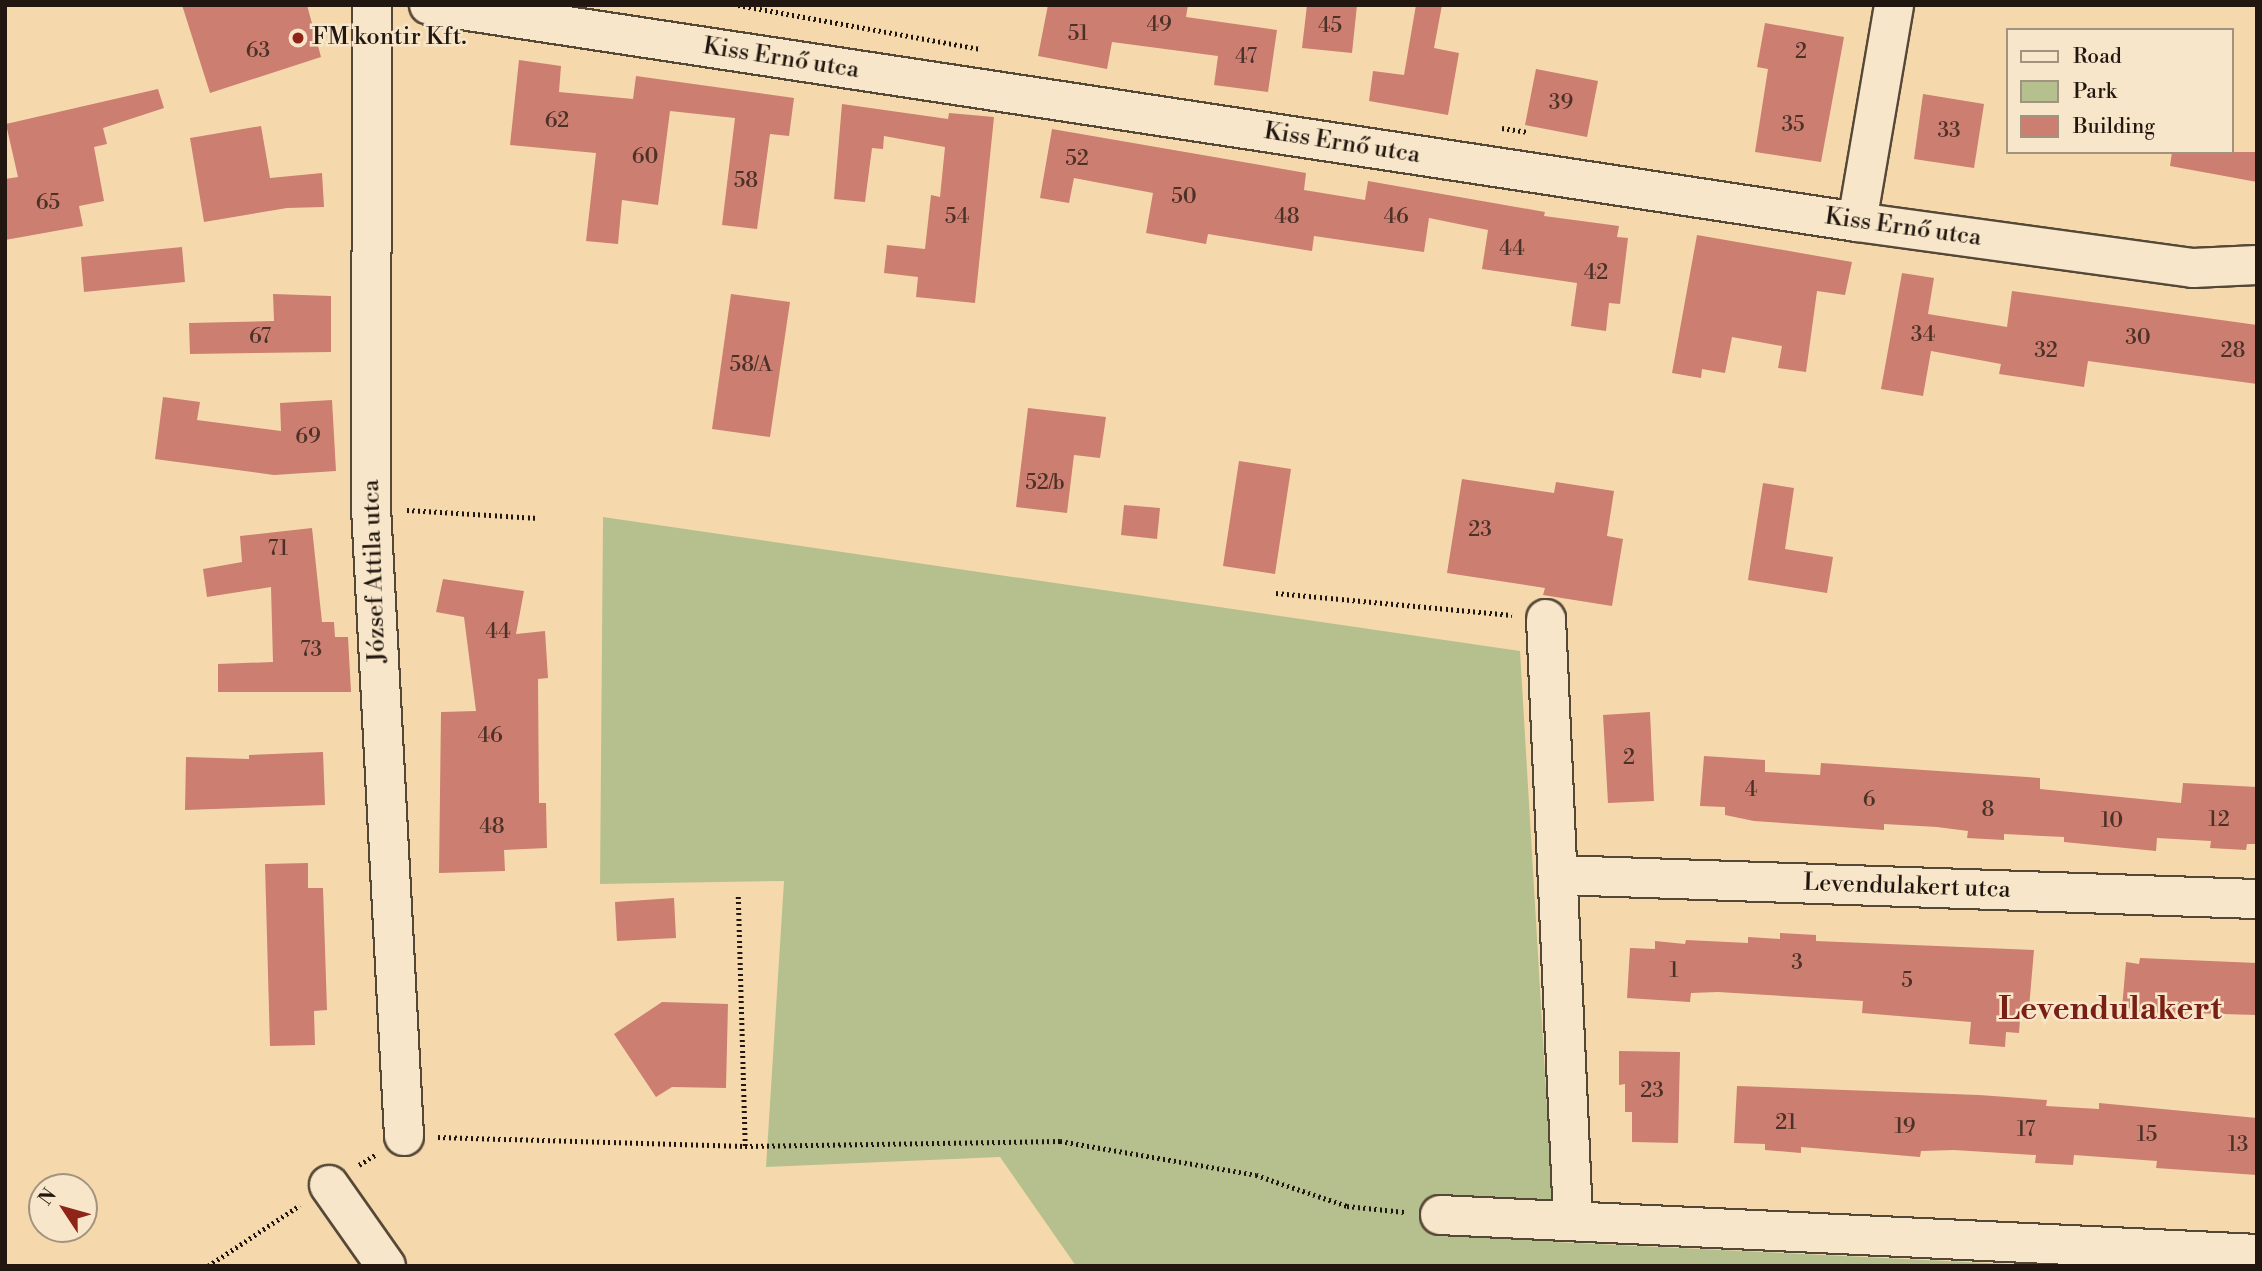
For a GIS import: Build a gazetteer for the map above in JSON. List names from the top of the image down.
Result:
{
  "streets": {
    "street": ["Kiss Ernő utca", "József Attila utca", "Levendulakert utca"]
  },
  "districts": ["Levendulakert"],
  "places": ["FM kontir Kft."],
  "house_numbers": [
    "49",
    "45",
    "51",
    "63",
    "2",
    "47",
    "39",
    "62",
    "35",
    "33",
    "60",
    "52",
    "58",
    "50",
    "65",
    "54",
    "48",
    "46",
    "44",
    "42",
    "34",
    "67",
    "30",
    "32",
    "28",
    "58/A",
    "69",
    "52/b",
    "23",
    "71",
    "44",
    "73",
    "46",
    "2",
    "4",
    "6",
    "8",
    "12",
    "10",
    "48",
    "3",
    "1",
    "5",
    "23",
    "21",
    "19",
    "17",
    "15",
    "13"
  ],
  "legend": ["Road", "Park", "Building"],
  "north": "top left"
}
